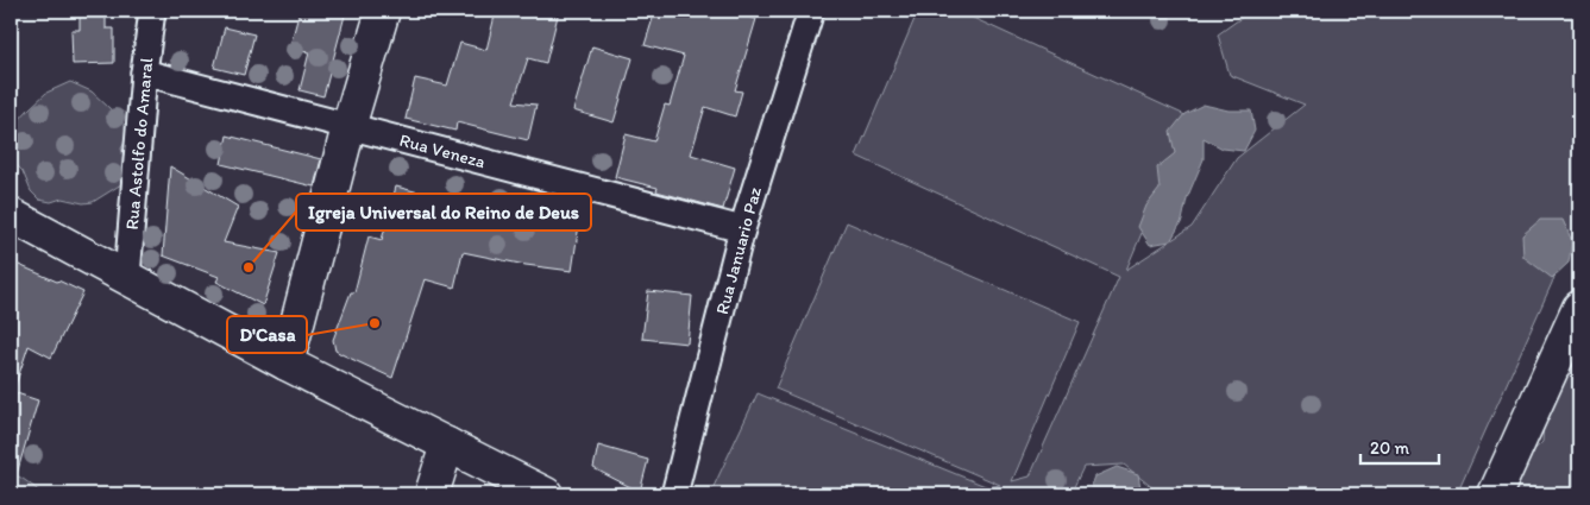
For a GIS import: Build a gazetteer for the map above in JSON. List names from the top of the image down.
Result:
{
  "streets": {
    "street": ["Rua Astolfo do Amaral", "Rua Veneza", "Rua Januario Paz"]
  },
  "crossings": [
    ["Rua Astolfo do Amaral", "Rua Veneza"],
    ["Rua Veneza", "Rua Januario Paz"]
  ],
  "places": ["Igreja Universal do Reino de Deus", "D'Casa"],
  "scale_bar": "20 m"
}
